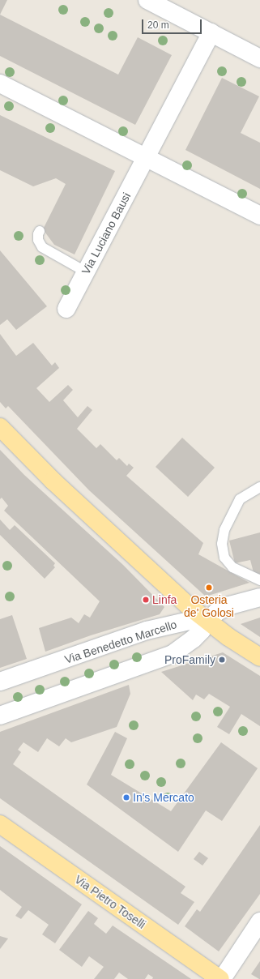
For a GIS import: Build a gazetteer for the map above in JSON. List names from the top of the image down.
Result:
{
  "streets": {
    "main road": ["Via Pietro Toselli"],
    "street": ["Via Luciano Bausi", "Via Benedetto Marcello"]
  },
  "places": [
    "Osteria de' Golosi",
    "Linfa",
    "ProFamily",
    "In's Mercato"
  ],
  "scale_bar": "20 m"
}
